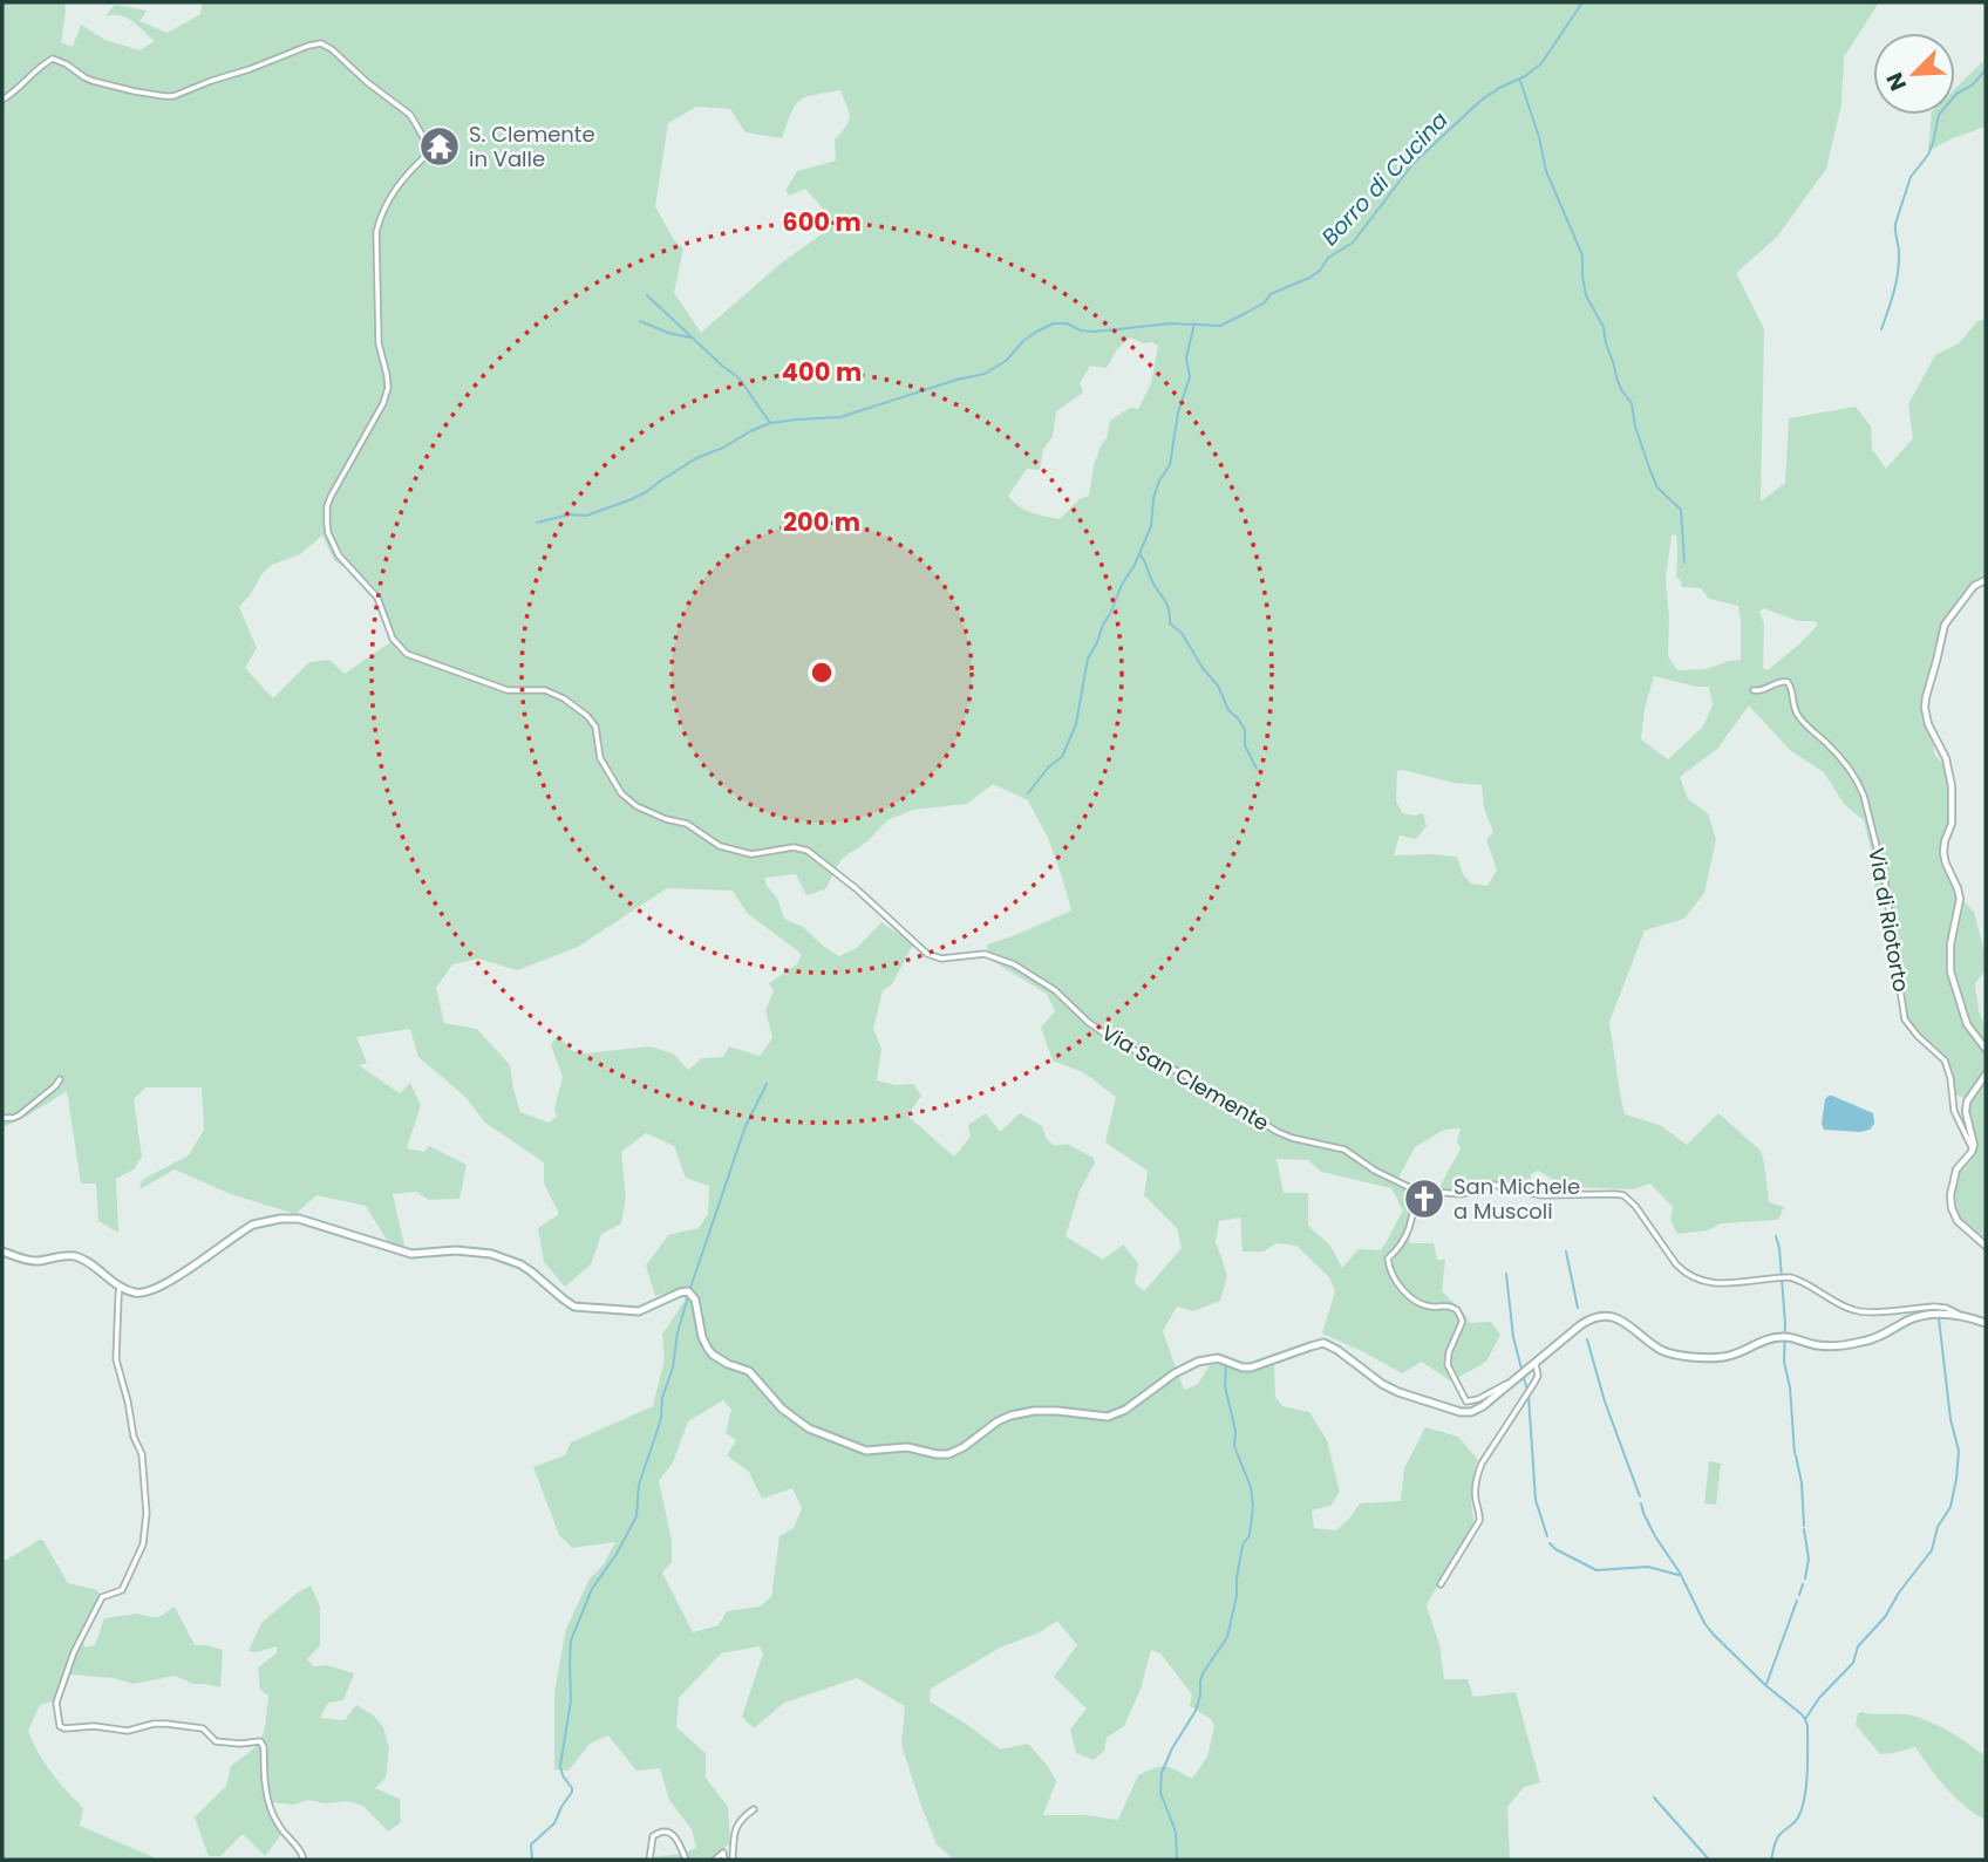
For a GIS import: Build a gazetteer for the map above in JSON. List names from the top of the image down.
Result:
{
  "streets": {
    "street": ["Via di Riotorto", "Via San Clemente"]
  },
  "water": ["Borro di Cucina"],
  "places": {
    "temple": ["S. Clemente in Valle"],
    "church": ["San Michele a Muscoli"]
  },
  "north": "bottom left",
  "rings": ["600 m", "400 m", "200 m"]
}
